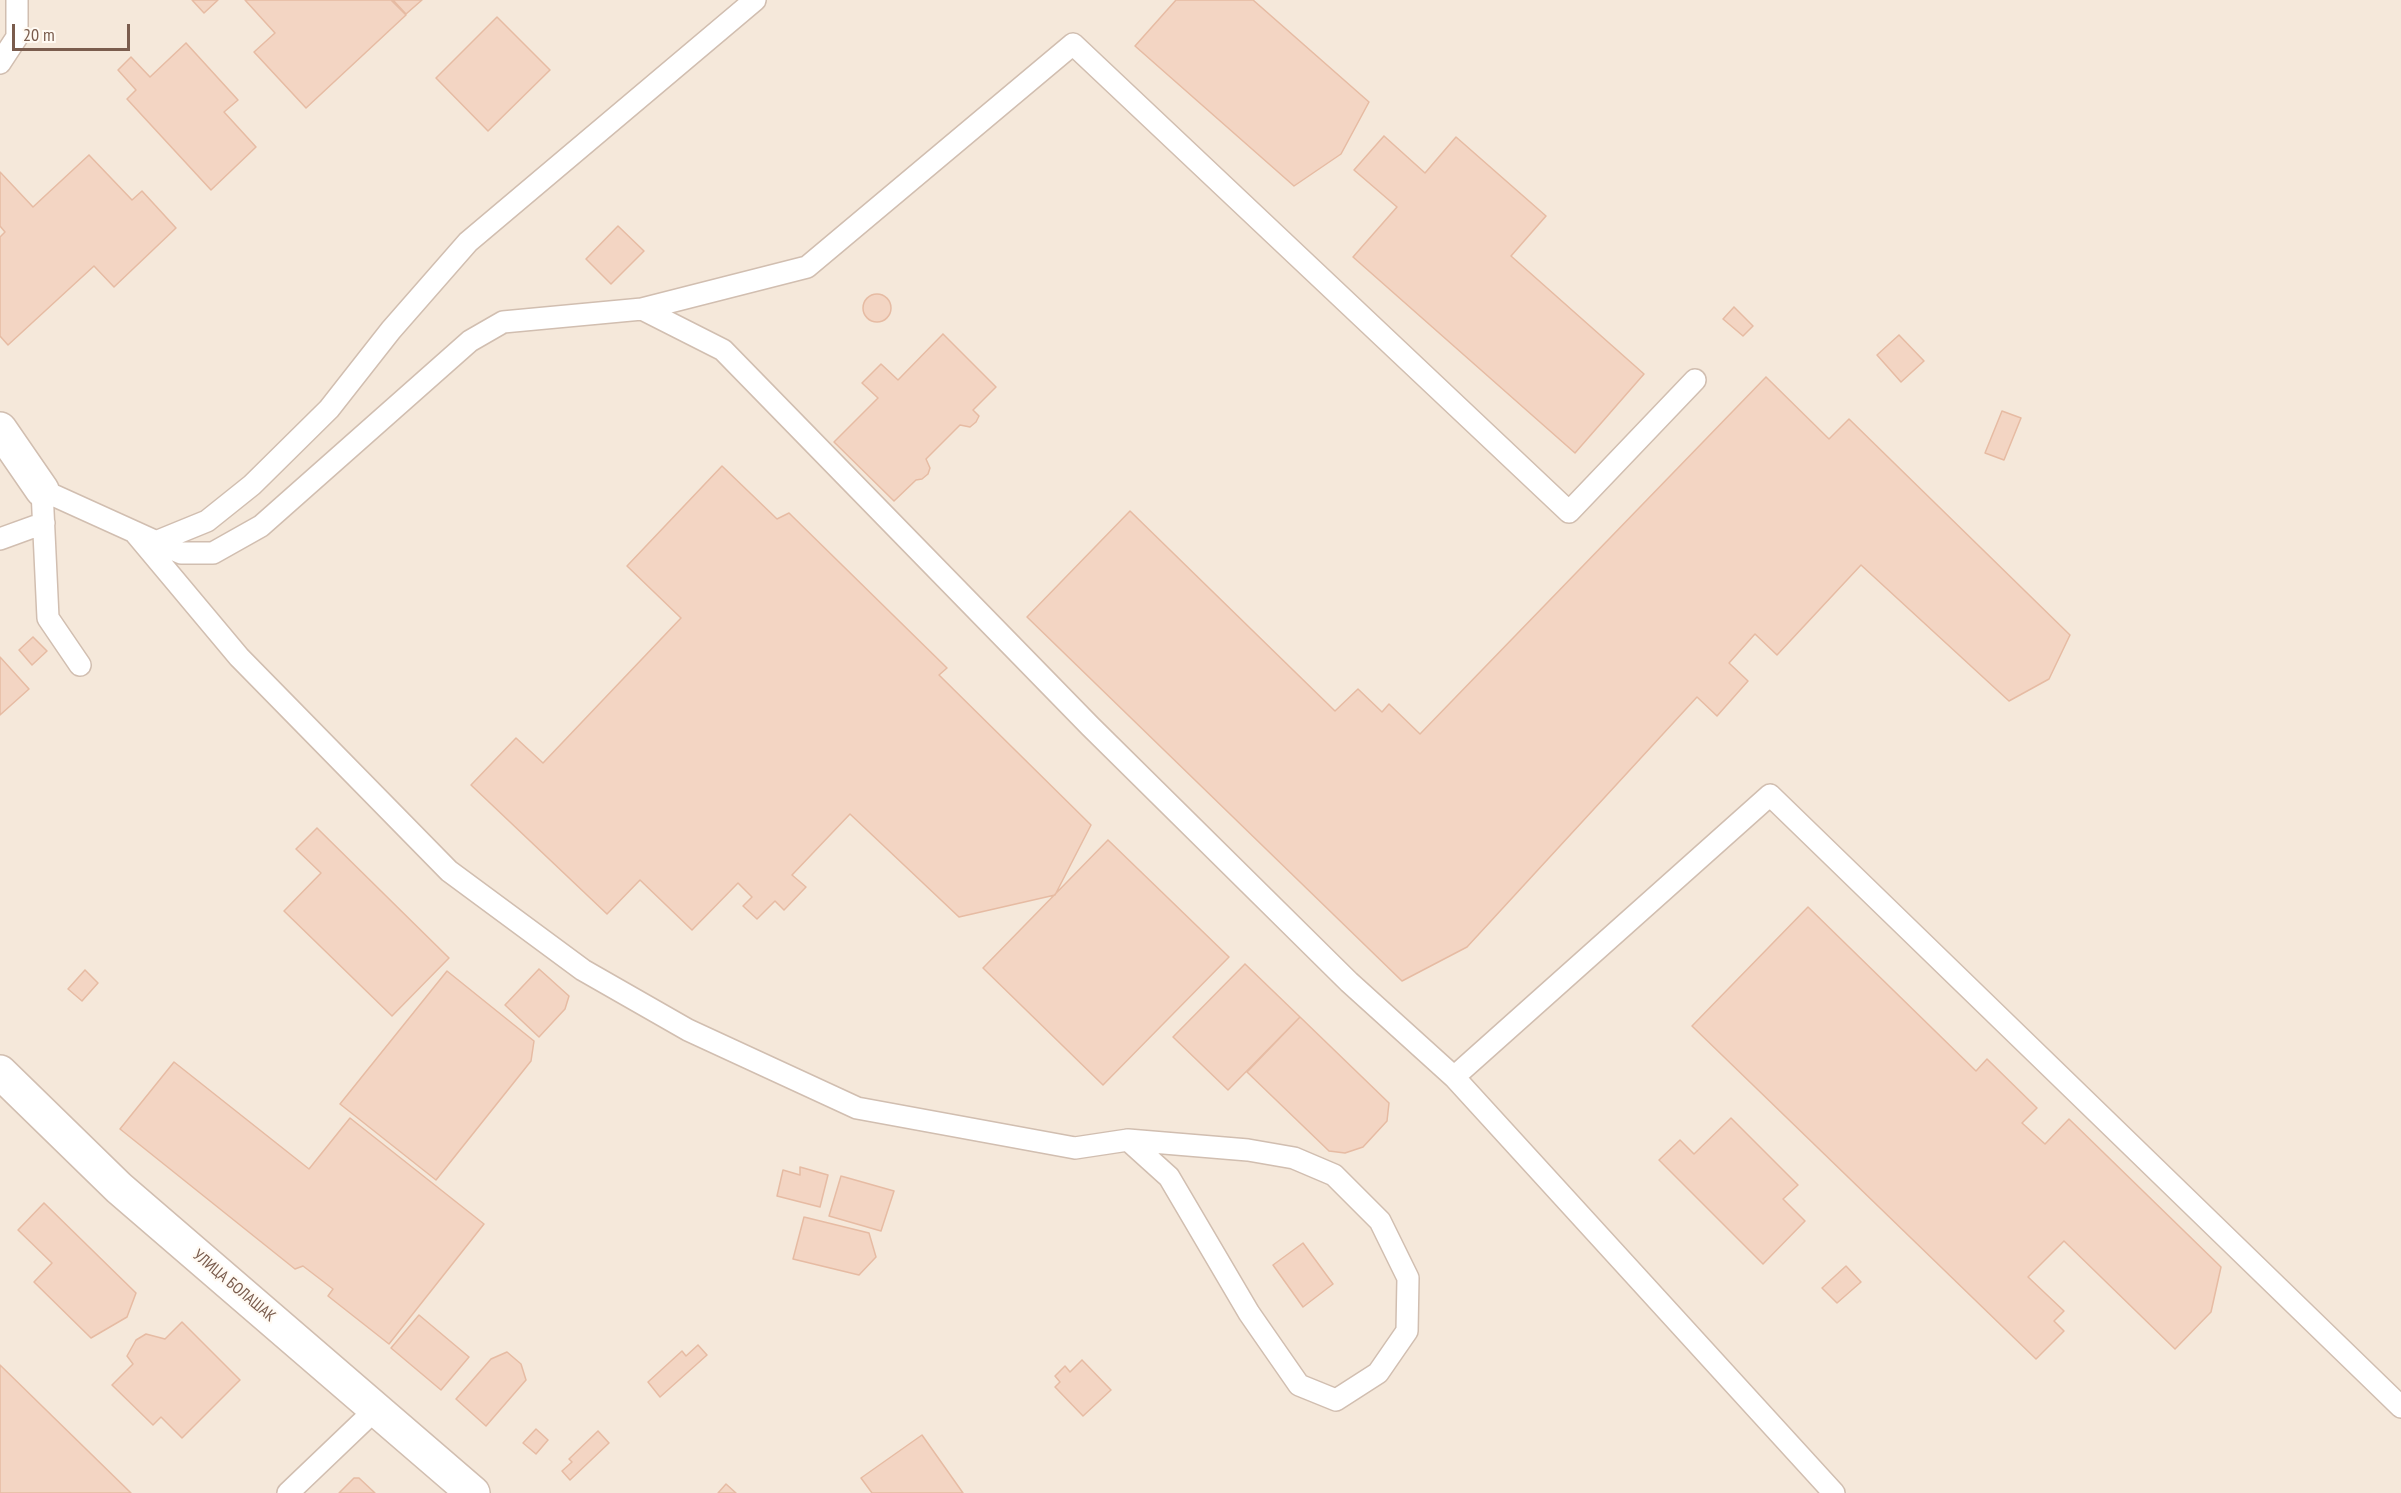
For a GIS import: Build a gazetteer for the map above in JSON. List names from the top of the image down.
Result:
{
  "streets": {
    "street": ["УЛИЦА БОЛАШАК"]
  },
  "scale_bar": "20 m"
}
